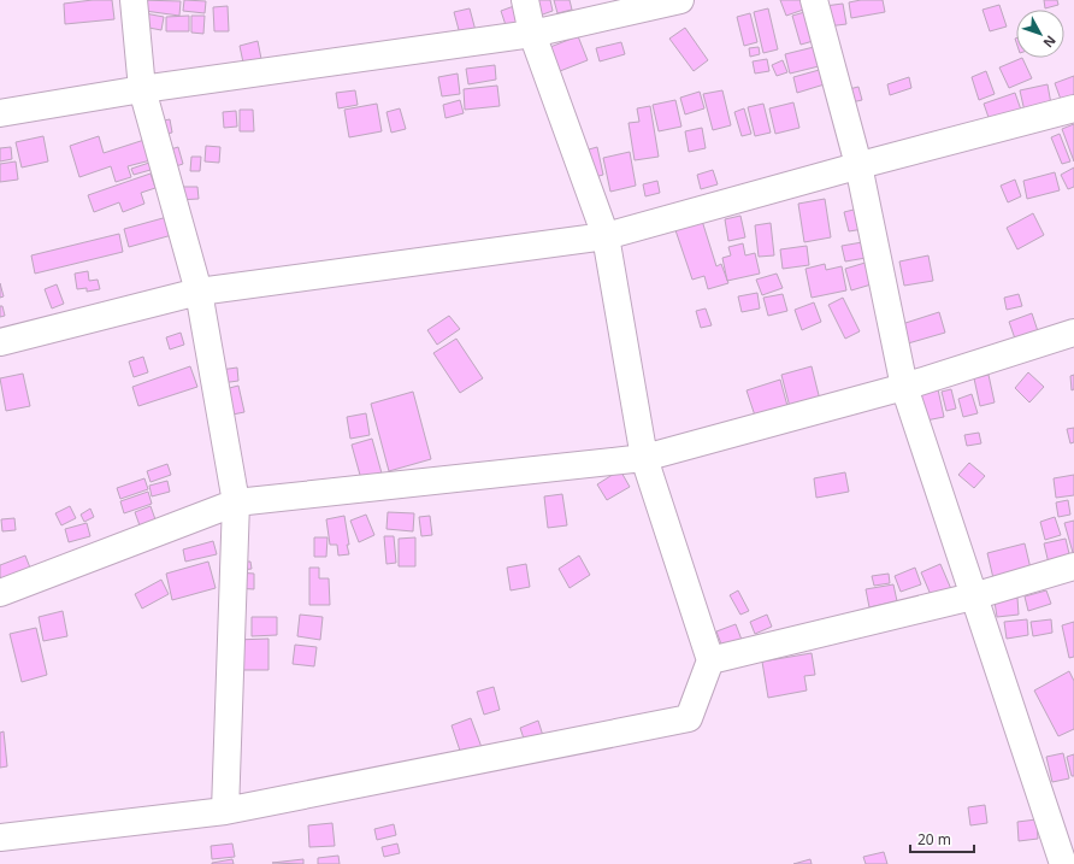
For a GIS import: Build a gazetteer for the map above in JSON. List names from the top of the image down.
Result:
{
  "scale_bar": "20 m",
  "north": "bottom right"
}
